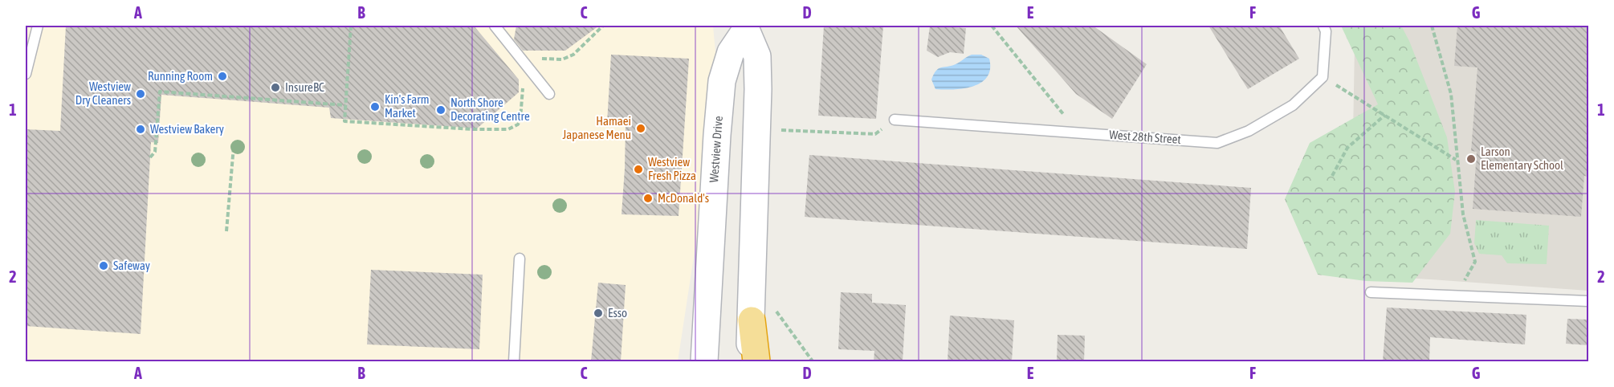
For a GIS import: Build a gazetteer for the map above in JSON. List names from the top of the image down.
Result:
{
  "streets": {
    "main road": ["Westview Drive"],
    "lane": ["West 28th Street"]
  },
  "places": [
    "Running Room",
    "InsureBC",
    "Westview Dry Cleaners",
    "Kin's Farm Market",
    "North Shore Decorating Centre",
    "Hamaei Japanese Menu",
    "Westview Bakery",
    "Larson Elementary School",
    "Westview Fresh Pizza",
    "McDonald's",
    "Safeway",
    "Esso"
  ],
  "grid": {
    "columns": [
      "A",
      "B",
      "C",
      "D",
      "E",
      "F",
      "G"
    ],
    "rows": ["1", "2"]
  }
}
